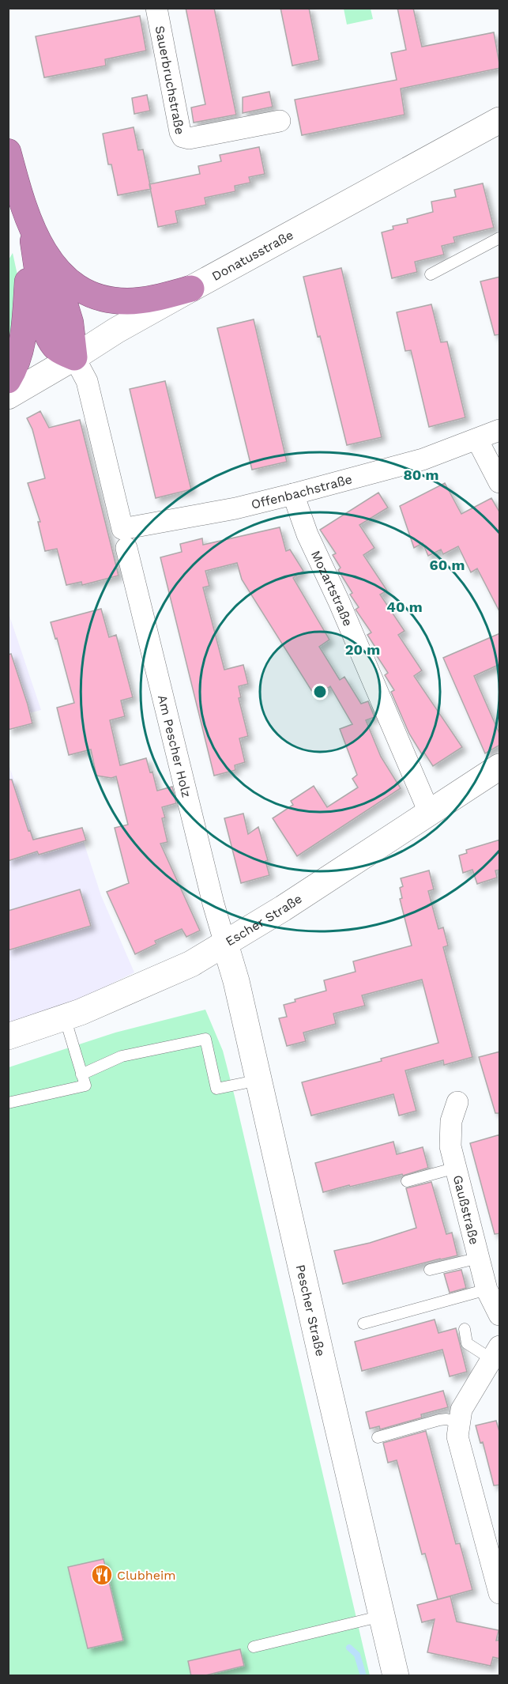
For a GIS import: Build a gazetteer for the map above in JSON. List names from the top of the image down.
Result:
{
  "streets": {
    "street": [
      "Sauerbruchstraße",
      "Donatusstraße",
      "Offenbachstraße",
      "Mozartstraße",
      "Am Pescher Holz",
      "Escher Straße",
      "Gaußstraße",
      "Pescher Straße"
    ]
  },
  "crossings": [
    ["Donatusstraße", "Am Pescher Holz"],
    ["Offenbachstraße", "Mozartstraße"],
    ["Offenbachstraße", "Am Pescher Holz"],
    ["Mozartstraße", "Escher Straße"],
    ["Am Pescher Holz", "Escher Straße"],
    ["Am Pescher Holz", "Pescher Straße"],
    ["Escher Straße", "Pescher Straße"]
  ],
  "places": {
    "restaurant": ["Clubheim"]
  },
  "rings": [
    "80 m",
    "60 m",
    "40 m",
    "20 m"
  ]
}
